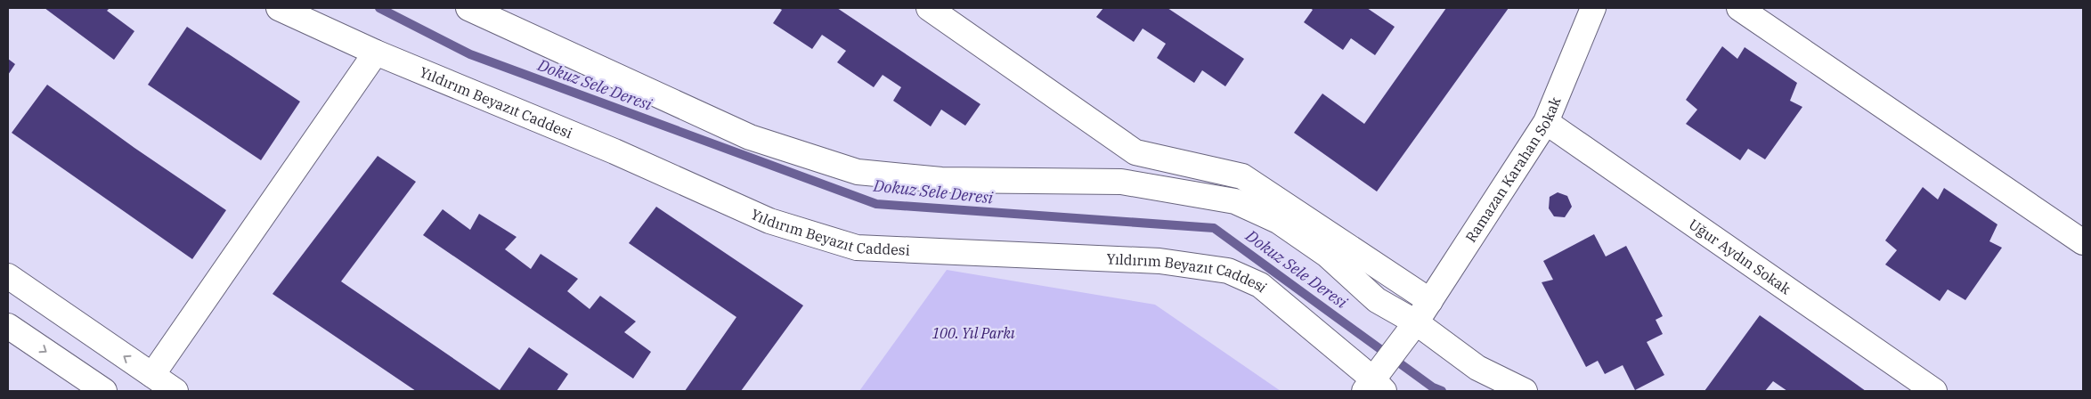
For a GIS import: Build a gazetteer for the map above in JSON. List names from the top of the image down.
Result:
{
  "streets": {
    "street": ["Yıldırım Beyazıt Caddesi", "Ramazan Karahan Sokak", "Uğur Aydın Sokak"]
  },
  "crossings": [
    ["Yıldırım Beyazıt Caddesi", "Ramazan Karahan Sokak"],
    ["Ramazan Karahan Sokak", "Uğur Aydın Sokak"]
  ],
  "water": ["Dokuz Sele Deresi"],
  "parks": ["100. Yıl Parkı"]
}
